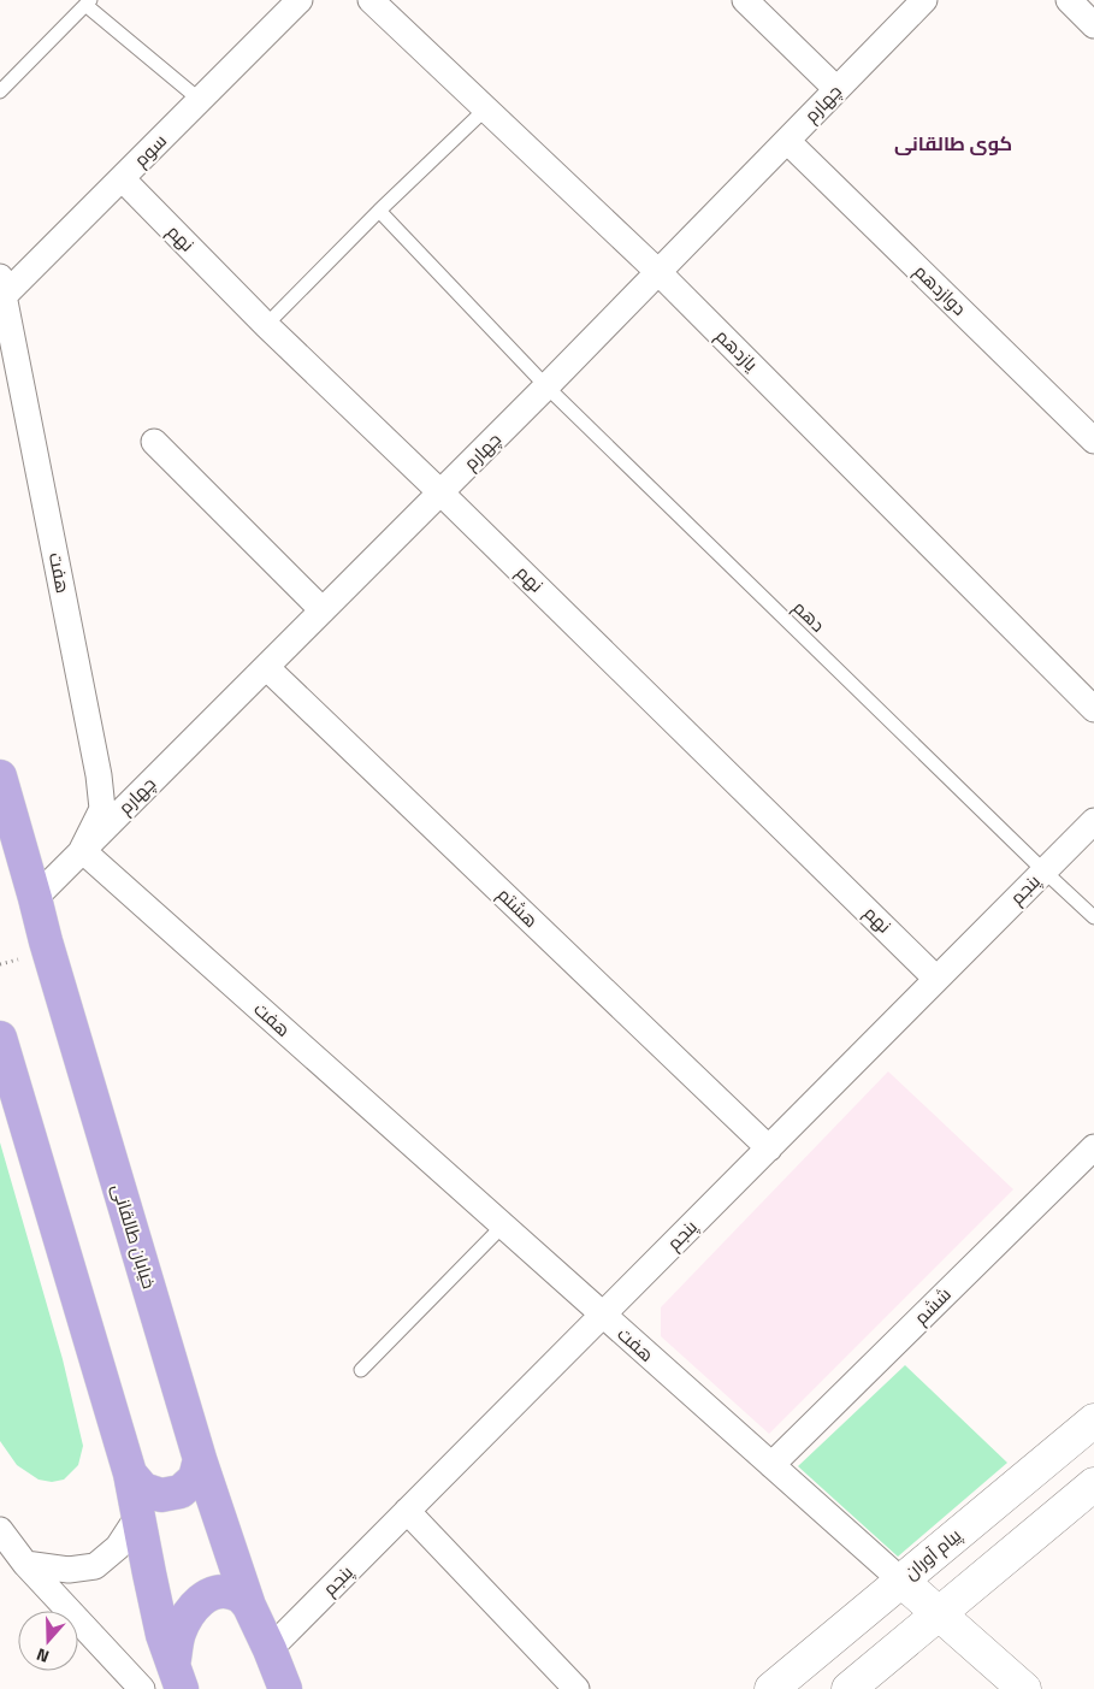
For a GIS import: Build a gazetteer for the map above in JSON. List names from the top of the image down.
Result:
{
  "streets": {
    "main road": ["خیابان طالقانی", "پیام آوران"],
    "street": [
      "چهارم",
      "سوم",
      "نهم",
      "دوازدهم",
      "یازدهم",
      "هفت",
      "پنجم",
      "هشتم",
      "ششم"
    ],
    "lane": ["دهم"]
  },
  "crossings": [
    ["چهارم", "نهم"],
    ["چهارم", "دوازدهم"],
    ["چهارم", "یازدهم"],
    ["چهارم", "هفت"],
    ["چهارم", "دهم"],
    ["چهارم", "هشتم"],
    ["چهارم", "خیابان طالقانی"],
    ["سوم", "نهم"],
    ["سوم", "هفت"],
    ["نهم", "پنجم"],
    ["هفت", "پنجم"],
    ["هفت", "ششم"],
    ["هفت", "پیام آوران"],
    ["دهم", "پنجم"],
    ["پنجم", "هشتم"],
    ["پنجم", "خیابان طالقانی"]
  ],
  "districts": ["کوی طالقانی"],
  "north": "bottom"
}
